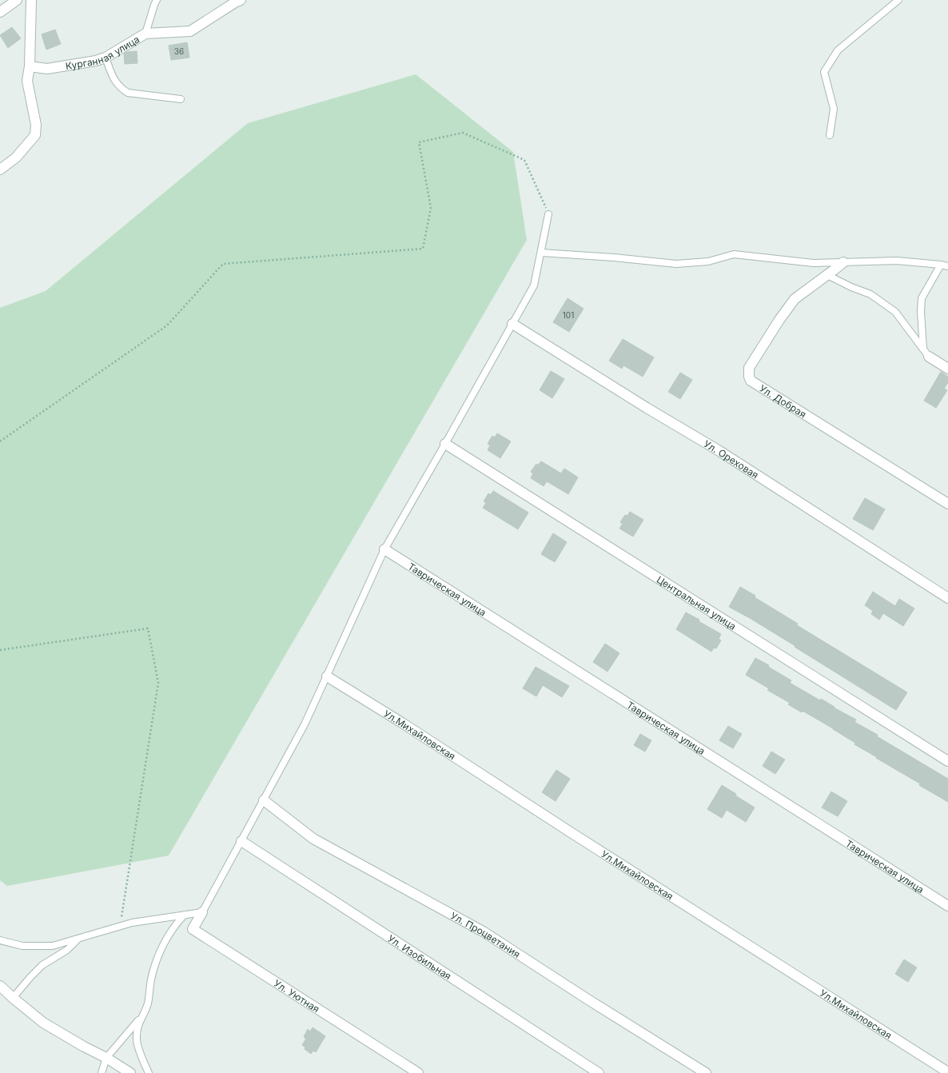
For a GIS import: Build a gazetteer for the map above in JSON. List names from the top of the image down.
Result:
{
  "streets": {
    "street": [
      "Курганная улица",
      "Ул. Добрая",
      "Ул. Ореховая",
      "Таврическая улица",
      "Центральная улица",
      "Ул.Михайловская",
      "Ул. Процветания",
      "Ул. Изобильная",
      "Ул. Уютная"
    ]
  },
  "house_numbers": ["36", "101"]
}
